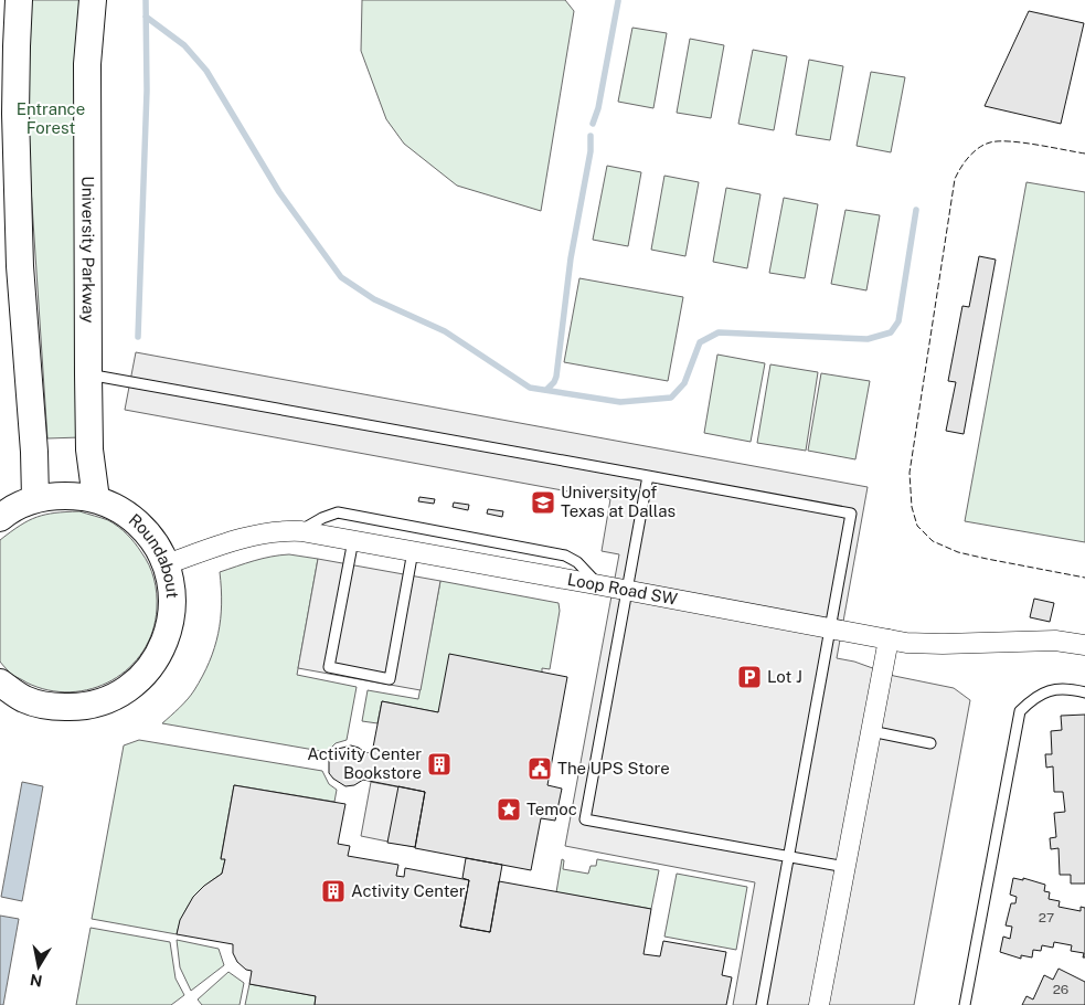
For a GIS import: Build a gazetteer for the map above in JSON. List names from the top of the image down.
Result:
{
  "streets": {
    "street": ["University Parkway", "Roundabout", "Loop Road SW"]
  },
  "crossings": [
    ["University Parkway", "Roundabout"],
    ["Roundabout", "Loop Road SW"]
  ],
  "parks": ["Entrance Forest"],
  "places": {
    "school or university": ["University of Texas at Dallas"],
    "parking": ["Lot J"],
    "building": ["Activity Center Bookstore", "Activity Center"],
    "public building": ["The UPS Store"],
    "place": ["Temoc"]
  },
  "house_numbers": ["27", "26"],
  "north": "bottom"
}
